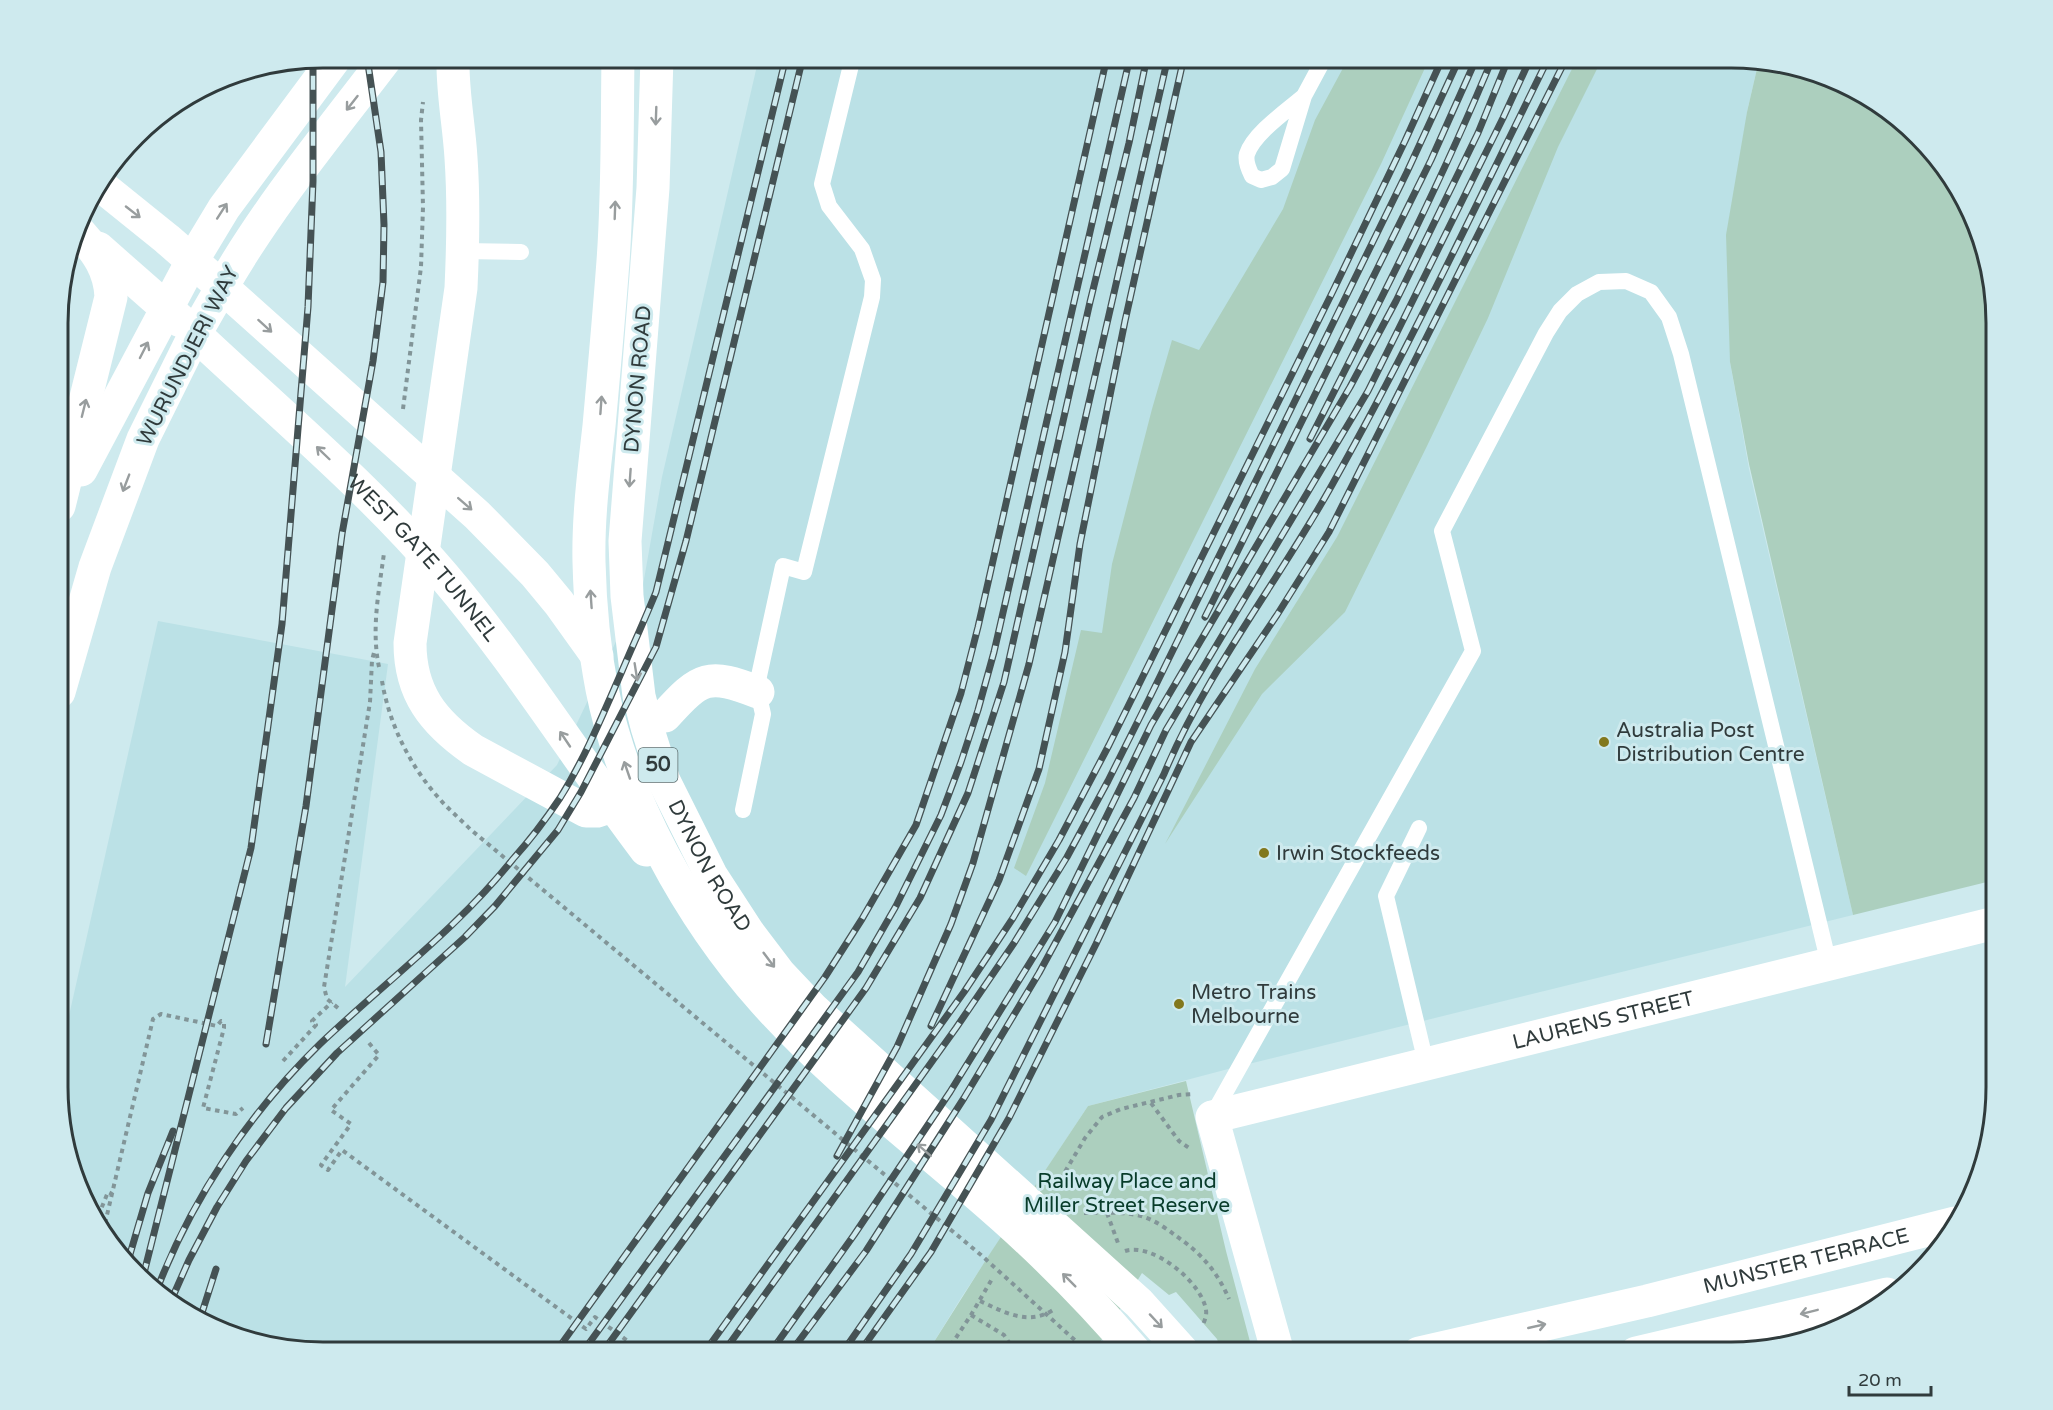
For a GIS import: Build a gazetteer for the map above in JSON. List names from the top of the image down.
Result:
{
  "streets": {
    "main road": [
      "WURUNDJERI WAY",
      "DYNON ROAD",
      "WEST GATE TUNNEL",
      "50",
      "LAURENS STREET",
      "MUNSTER TERRACE"
    ]
  },
  "crossings": [
    ["WURUNDJERI WAY", "WEST GATE TUNNEL"],
    ["DYNON ROAD", "WEST GATE TUNNEL"]
  ],
  "one_way": ["MUNSTER TERRACE"],
  "parks": ["Railway Place and Miller Street Reserve"],
  "places": ["Australia Post Distribution Centre", "Irwin Stockfeeds", "Metro Trains Melbourne"],
  "scale_bar": "20 m"
}
